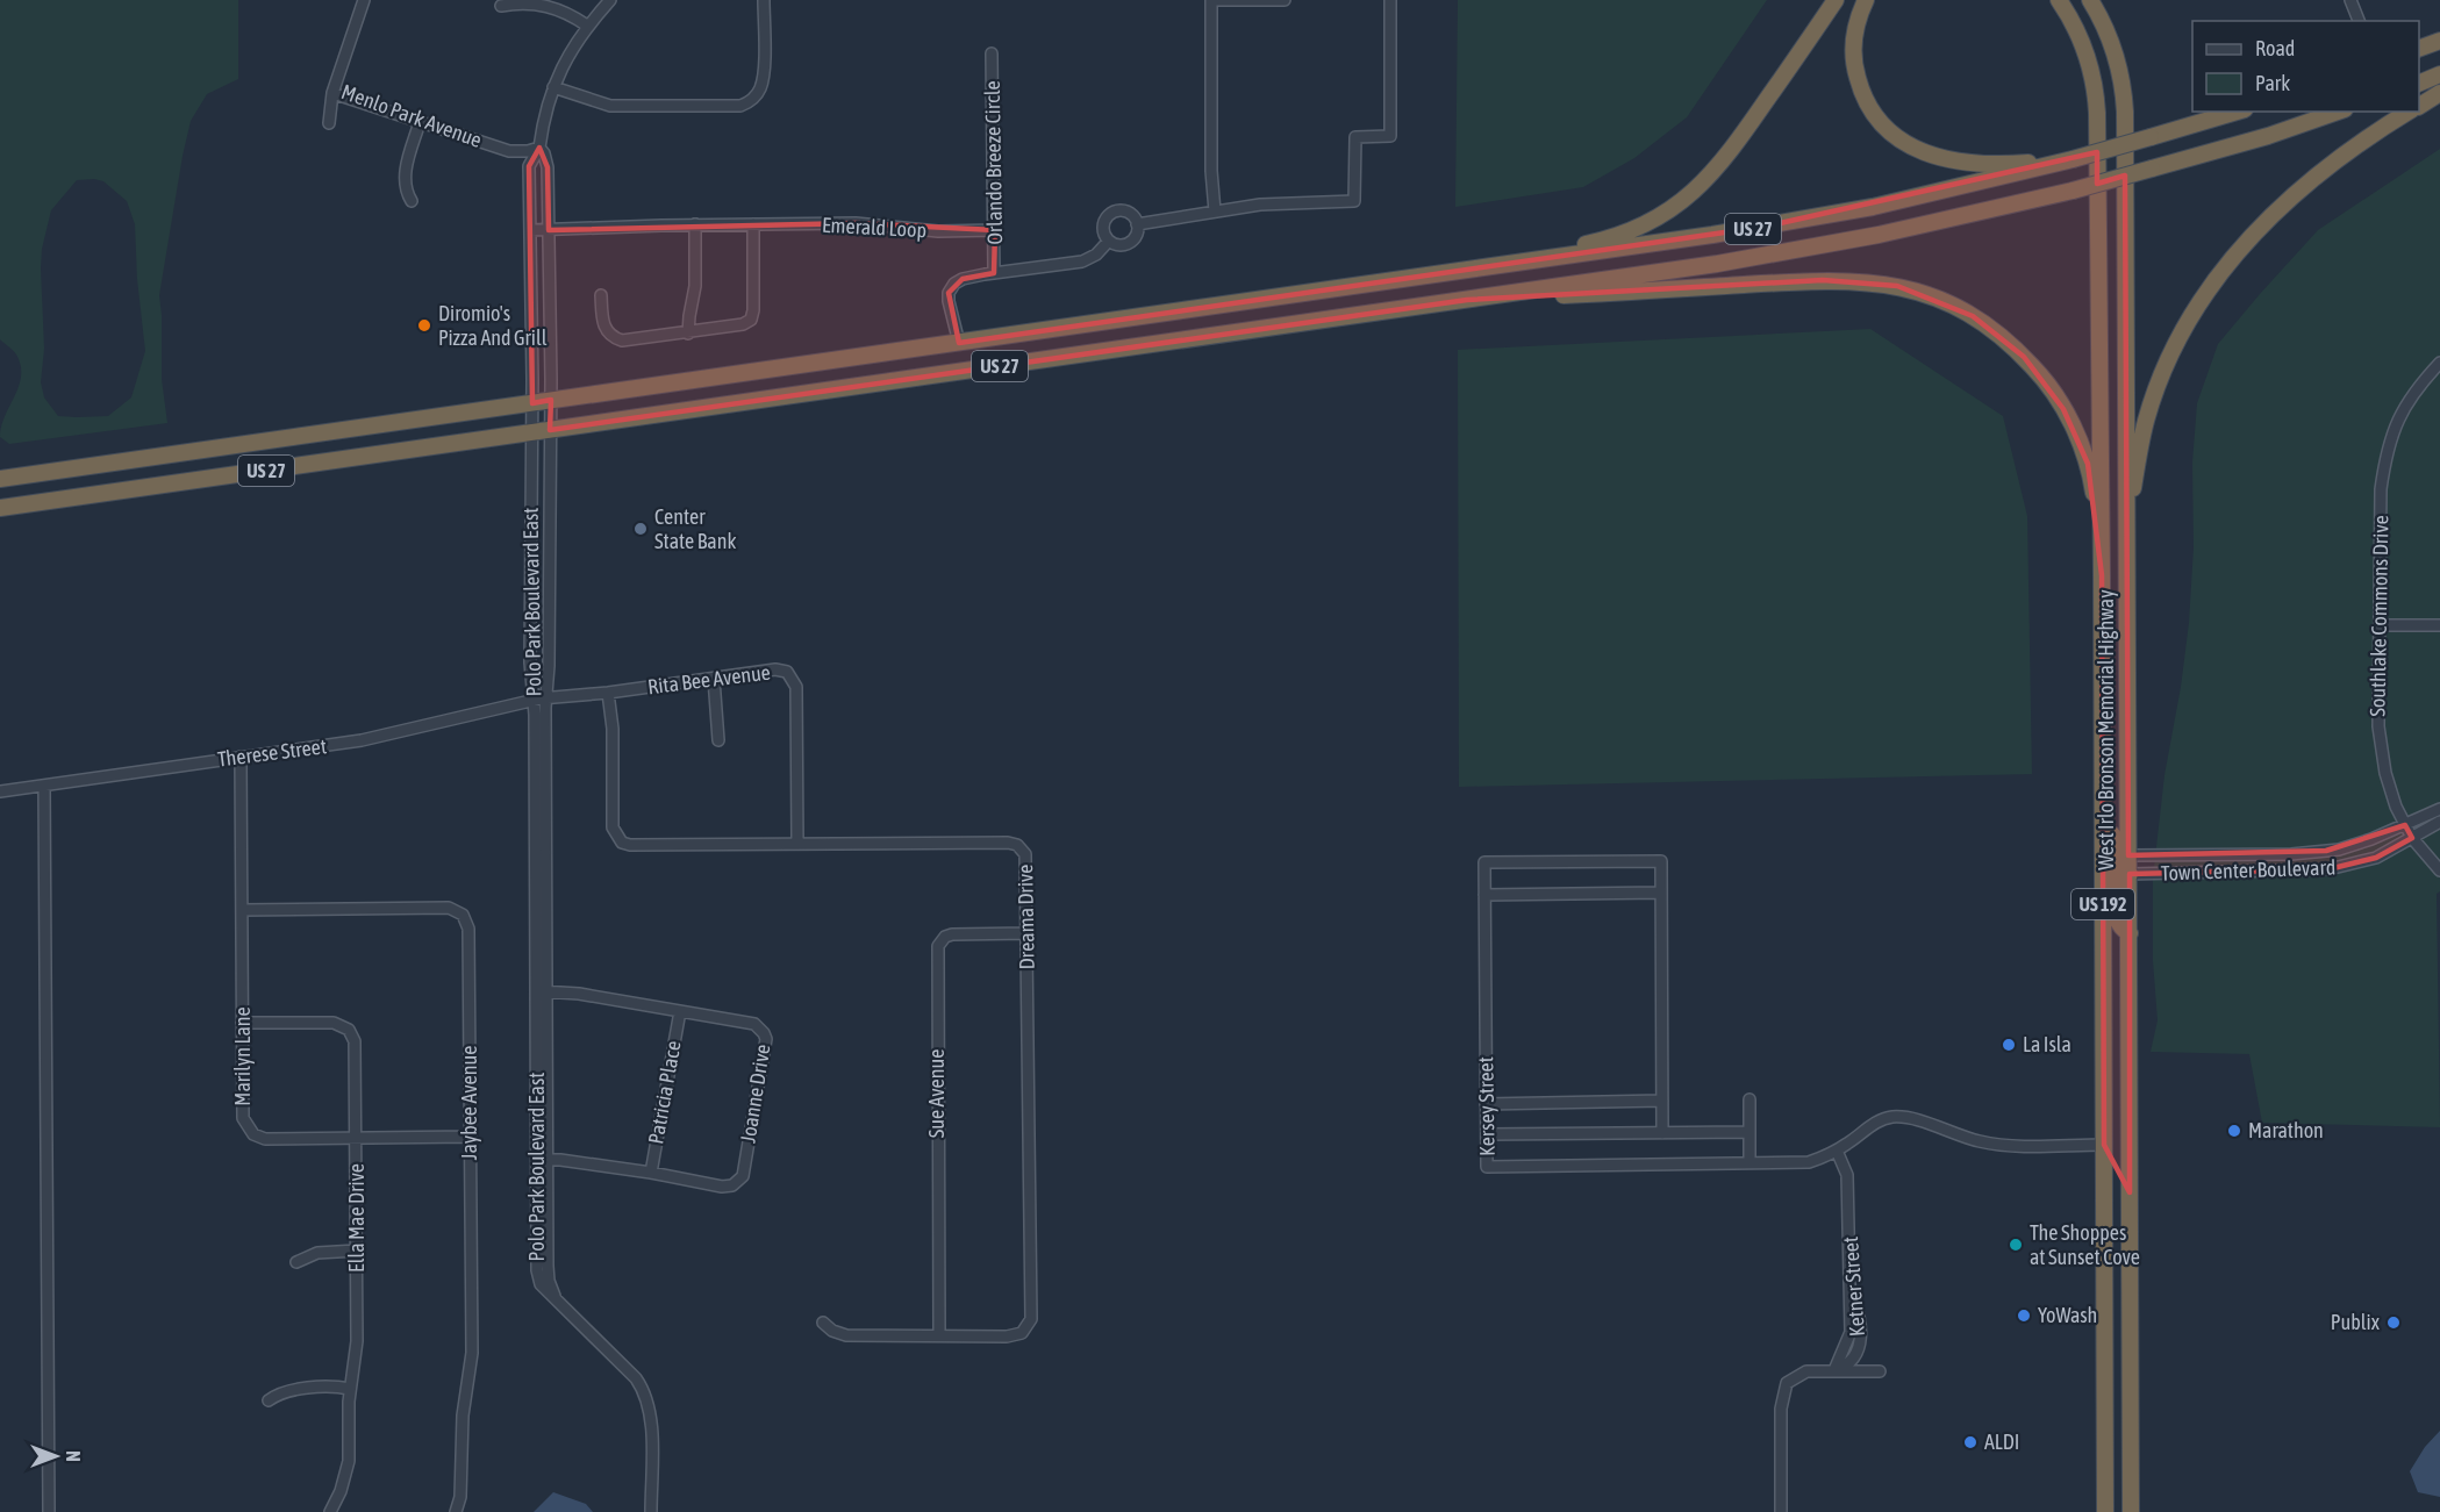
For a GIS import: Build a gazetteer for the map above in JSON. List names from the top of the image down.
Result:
{
  "streets": {
    "highway": ["US 27", "West Irlo Bronson Memorial Highway", "US 192"],
    "street": [
      "Menlo Park Avenue",
      "Orlando Breeze Circle",
      "Emerald Loop",
      "Polo Park Boulevard East",
      "Southlake Commons Drive",
      "Rita Bee Avenue",
      "Therese Street",
      "Town Center Boulevard",
      "Dreama Drive",
      "Marilyn Lane",
      "Patricia Place",
      "Joanne Drive",
      "Sue Avenue",
      "Jaybee Avenue",
      "Kersey Street",
      "Ella Mae Drive",
      "Ketner Street"
    ]
  },
  "crossings": [
    ["Menlo Park Avenue", "Polo Park Boulevard East"],
    ["Orlando Breeze Circle", "Emerald Loop"],
    ["Emerald Loop", "Polo Park Boulevard East"],
    ["US 27", "Polo Park Boulevard East"],
    ["Polo Park Boulevard East", "Rita Bee Avenue"],
    ["Polo Park Boulevard East", "Therese Street"],
    ["Polo Park Boulevard East", "Joanne Drive"],
    ["Southlake Commons Drive", "Town Center Boulevard"],
    ["Rita Bee Avenue", "Therese Street"],
    ["Rita Bee Avenue", "Dreama Drive"],
    ["West Irlo Bronson Memorial Highway", "Town Center Boulevard"],
    ["West Irlo Bronson Memorial Highway", "Kersey Street"],
    ["Therese Street", "Marilyn Lane"],
    ["Dreama Drive", "Sue Avenue"],
    ["Marilyn Lane", "Jaybee Avenue"],
    ["Marilyn Lane", "Ella Mae Drive"],
    ["Patricia Place", "Joanne Drive"],
    ["Kersey Street", "Ketner Street"]
  ],
  "places": [
    "Diromio's Pizza And Grill",
    "Center State Bank",
    "La Isla",
    "Marathon",
    "The Shoppes at Sunset Cove",
    "YoWash",
    "Publix",
    "ALDI"
  ],
  "legend": ["Road", "Park"],
  "north": "right"
}
